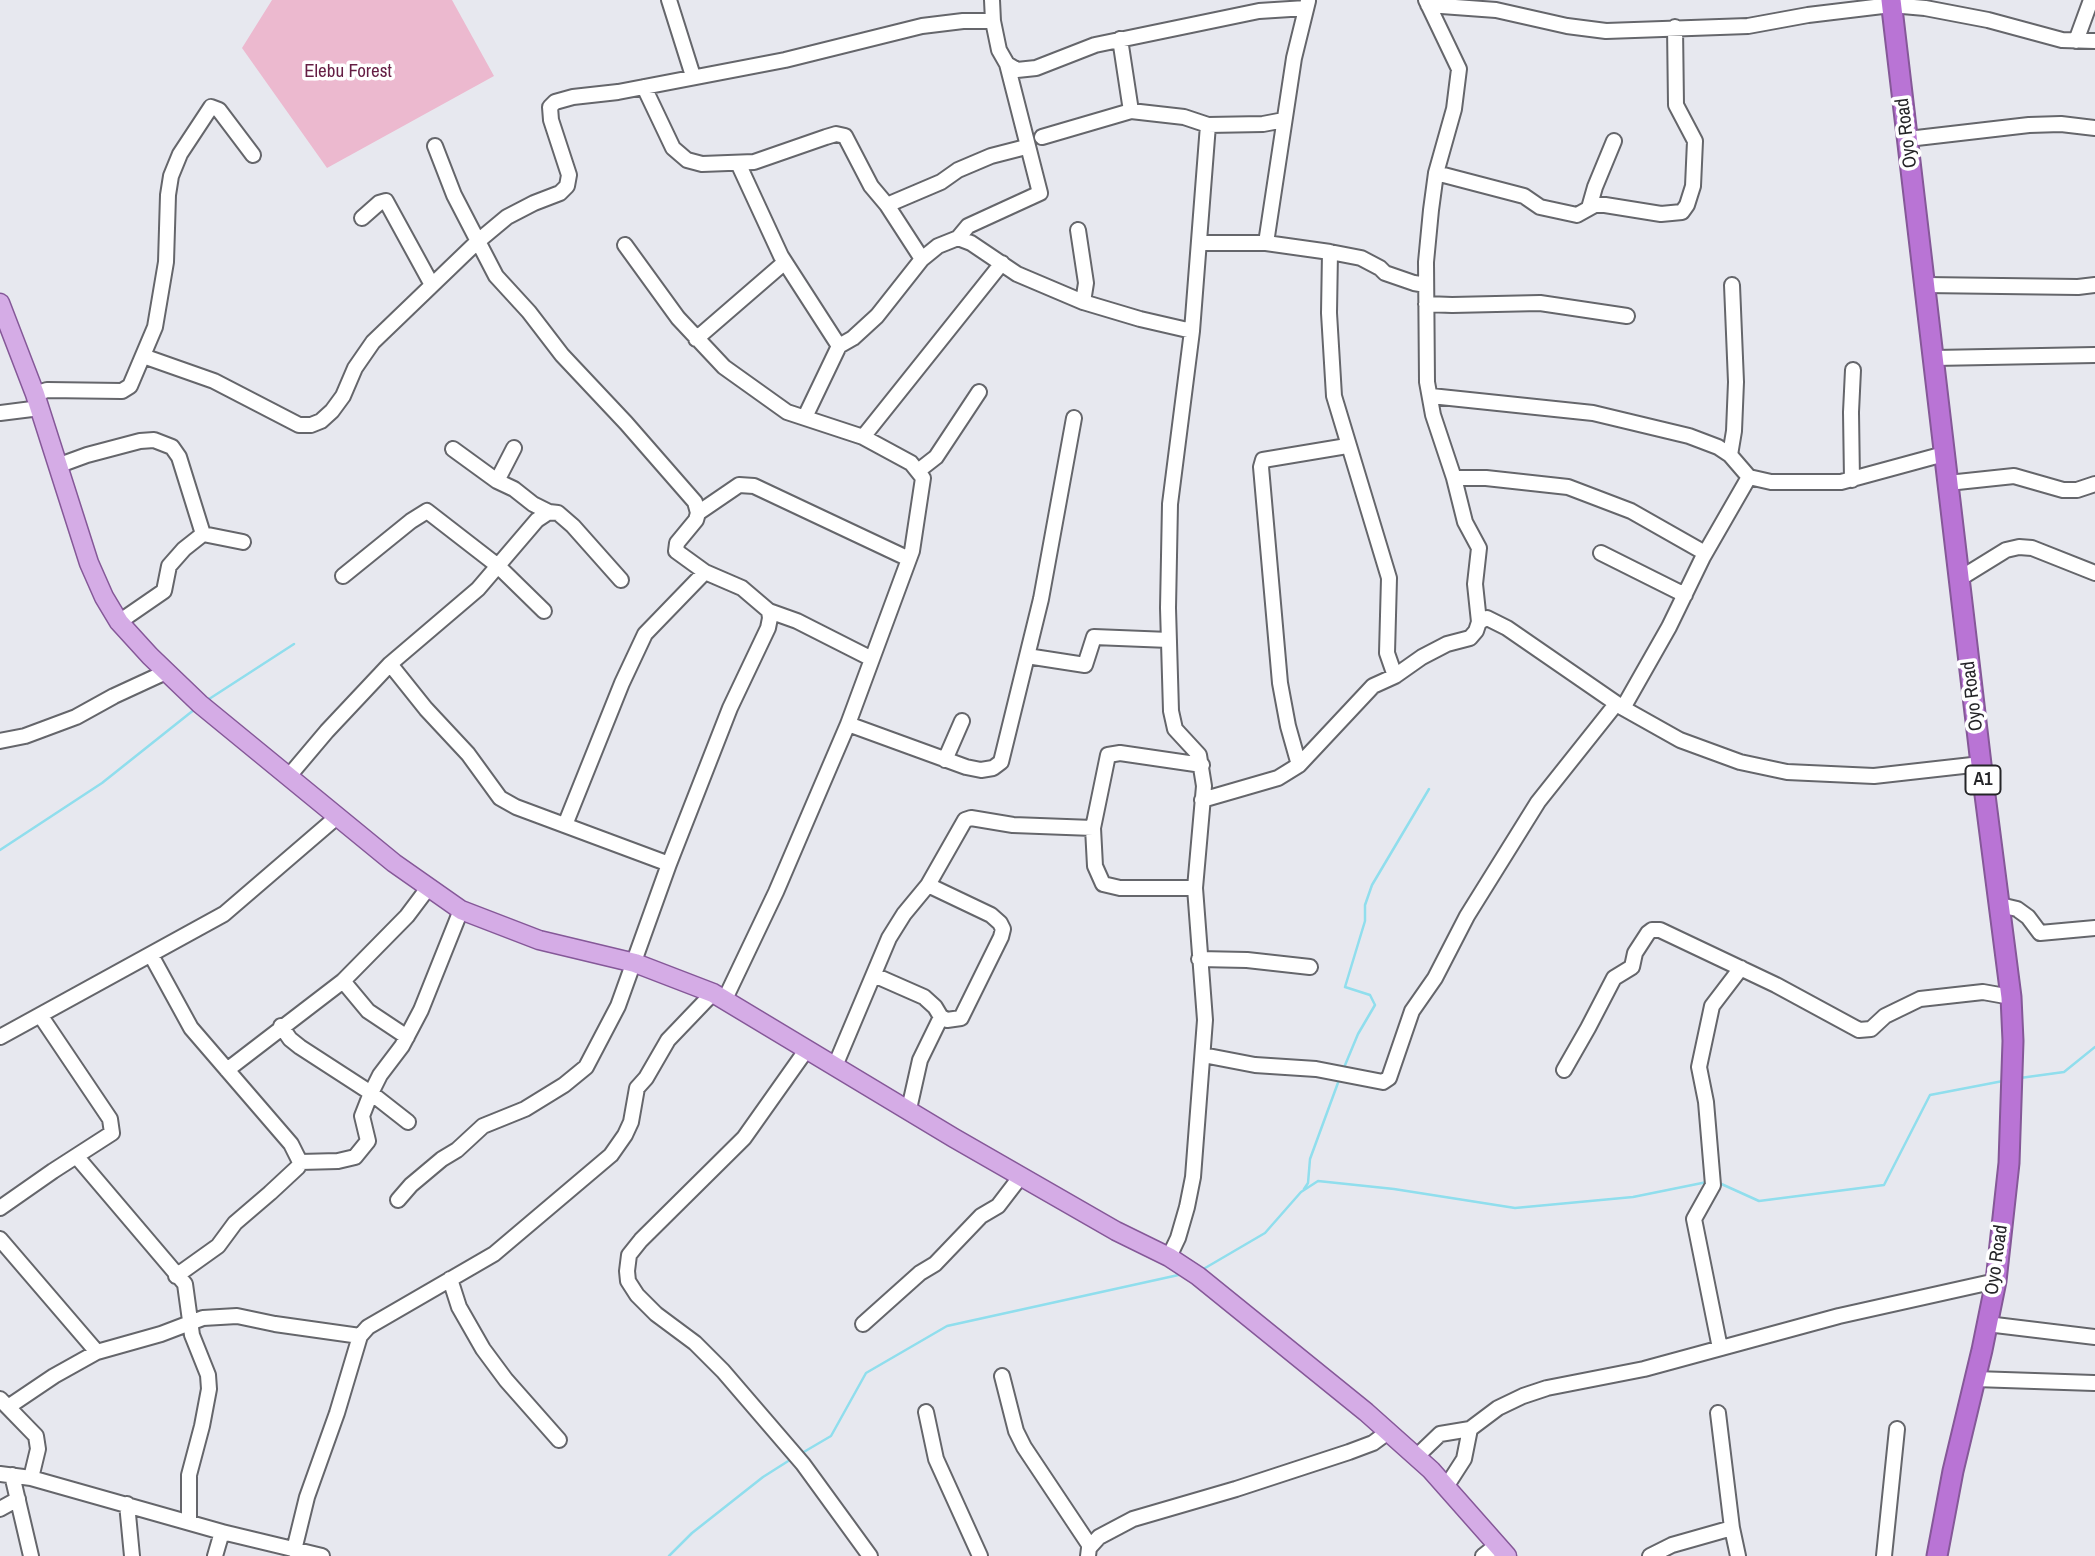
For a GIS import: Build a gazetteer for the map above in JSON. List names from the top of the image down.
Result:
{
  "streets": {
    "highway": ["Oyo Road", "A1"]
  },
  "parks": ["Elebu Forest"]
}
